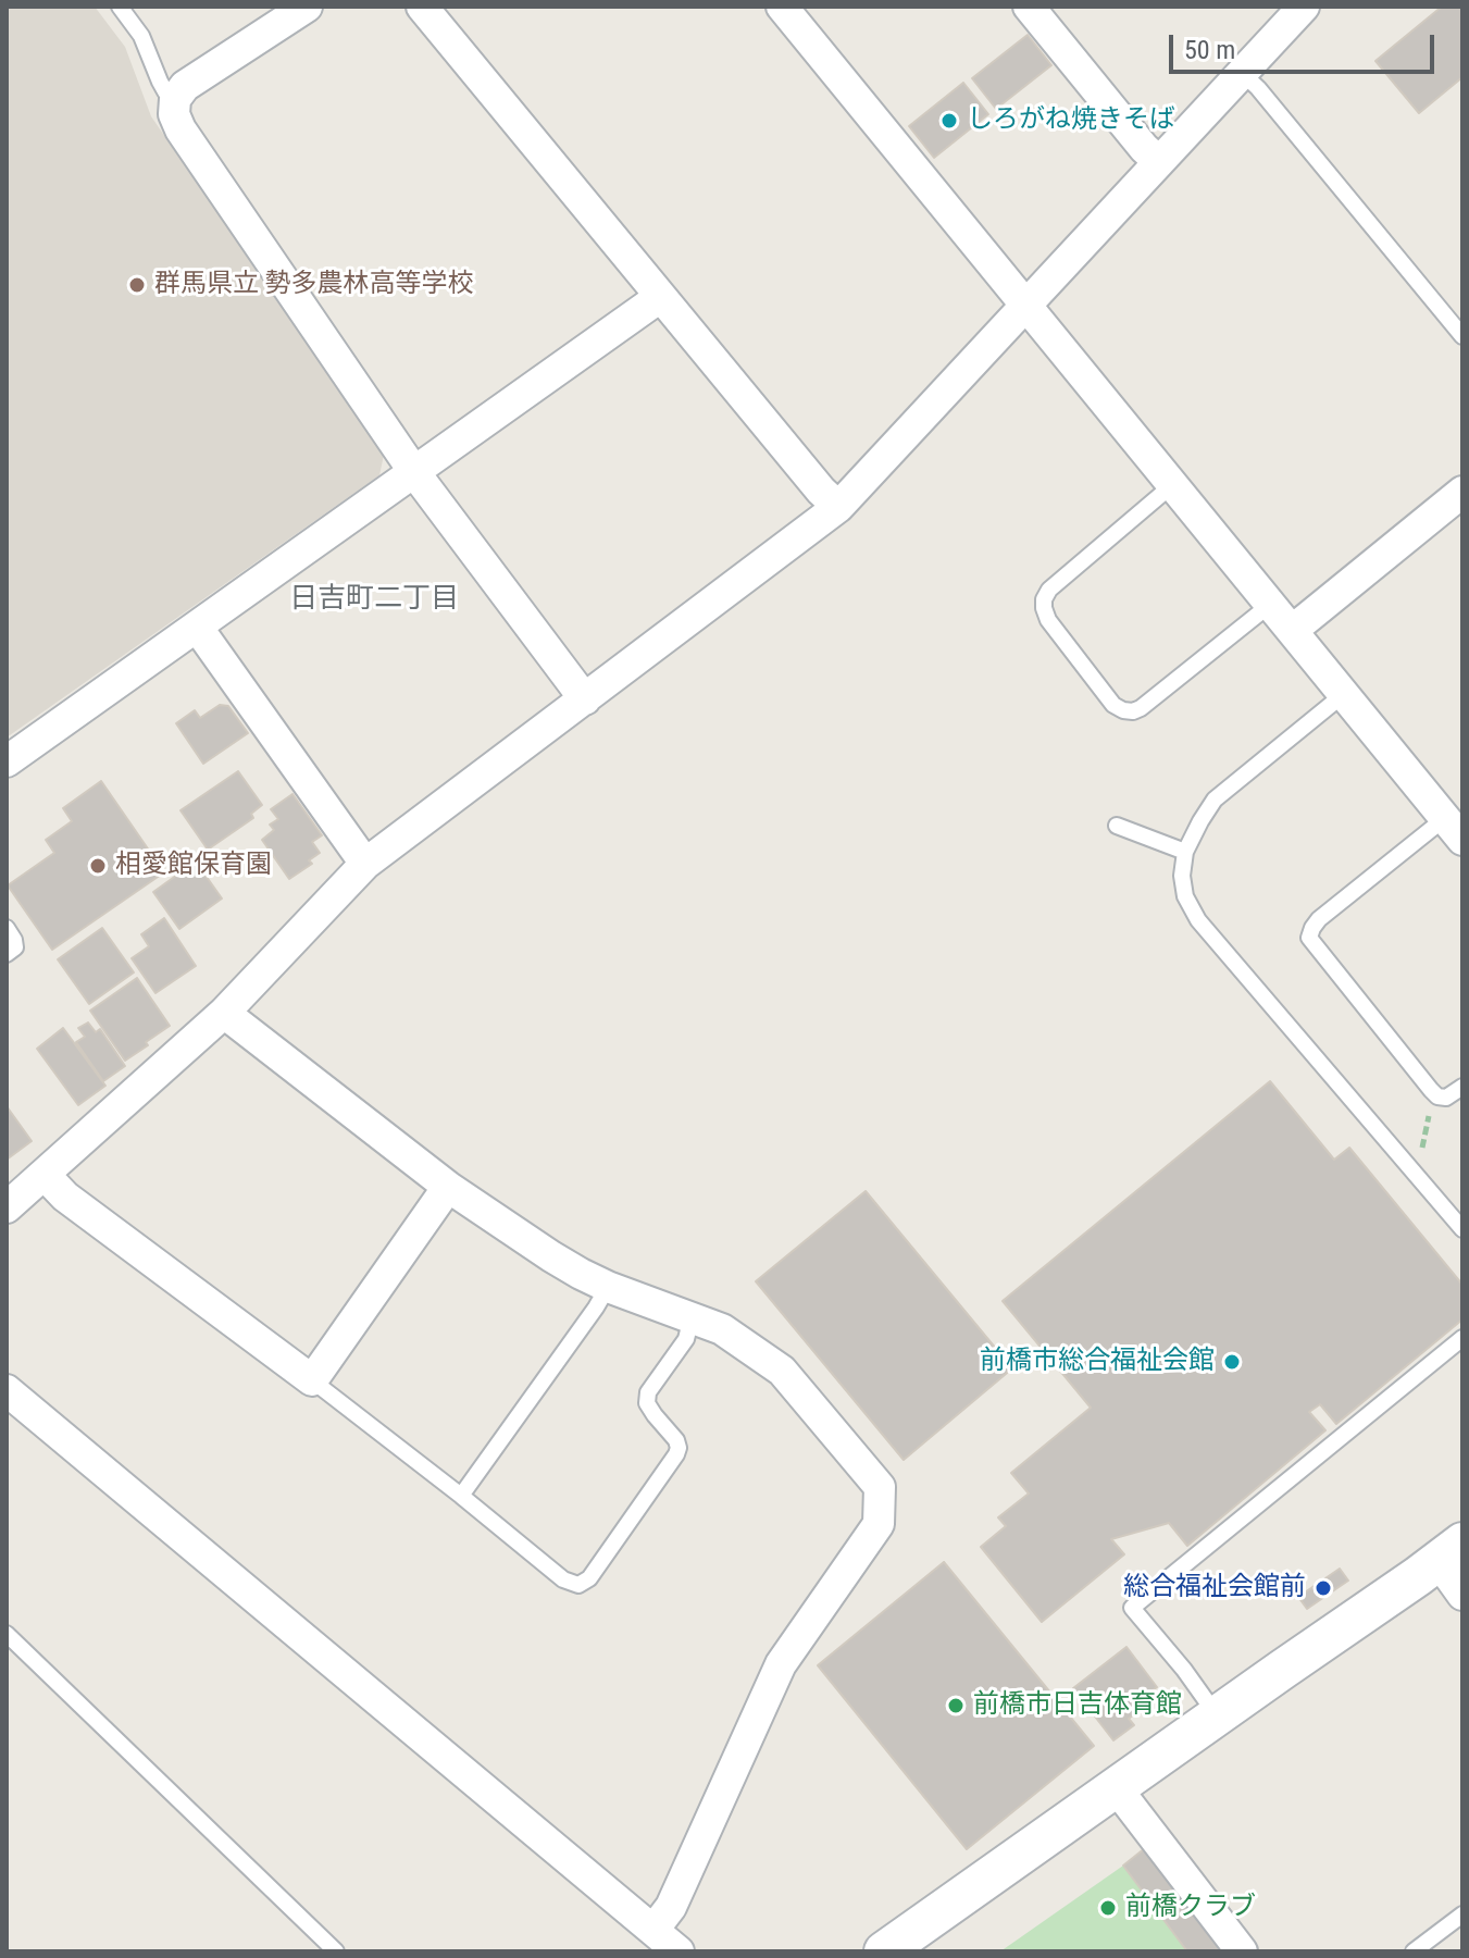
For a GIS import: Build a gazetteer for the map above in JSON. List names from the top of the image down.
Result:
{
  "districts": ["日吉町二丁目"],
  "places": [
    "しろがね焼きそば",
    "群馬県立 勢多農林高等学校",
    "相愛館保育園",
    "前橋市総合福祉会館",
    "総合福祉会館前",
    "前橋市日吉体育館",
    "前橋クラブ"
  ],
  "scale_bar": "50 m"
}
